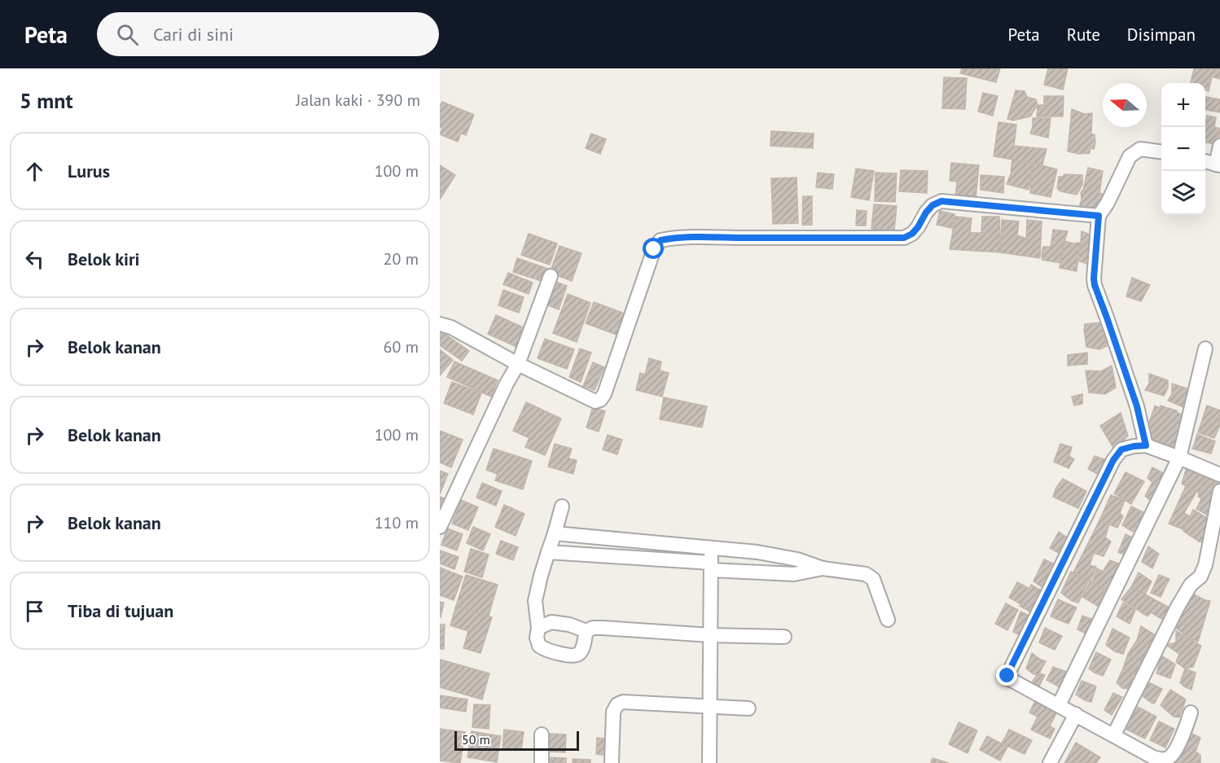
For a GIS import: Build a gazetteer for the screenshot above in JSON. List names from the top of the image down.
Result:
{
  "scale_bar": "50 m",
  "north": "left",
  "page": {
    "header": "Peta",
    "search": "Cari di sini",
    "nav": ["Peta", "Rute", "Disimpan"],
    "heading": ["5 mnt", "Jalan kaki · 390 m"],
    "map_buttons": ["+", "−"],
    "list": [
      ["Lurus", "100 m"],
      ["Belok kiri", "20 m"],
      ["Belok kanan", "60 m"],
      ["Belok kanan", "100 m"],
      ["Belok kanan", "110 m"],
      "Tiba di tujuan"
    ],
    "scale": "50 m"
  }
}
